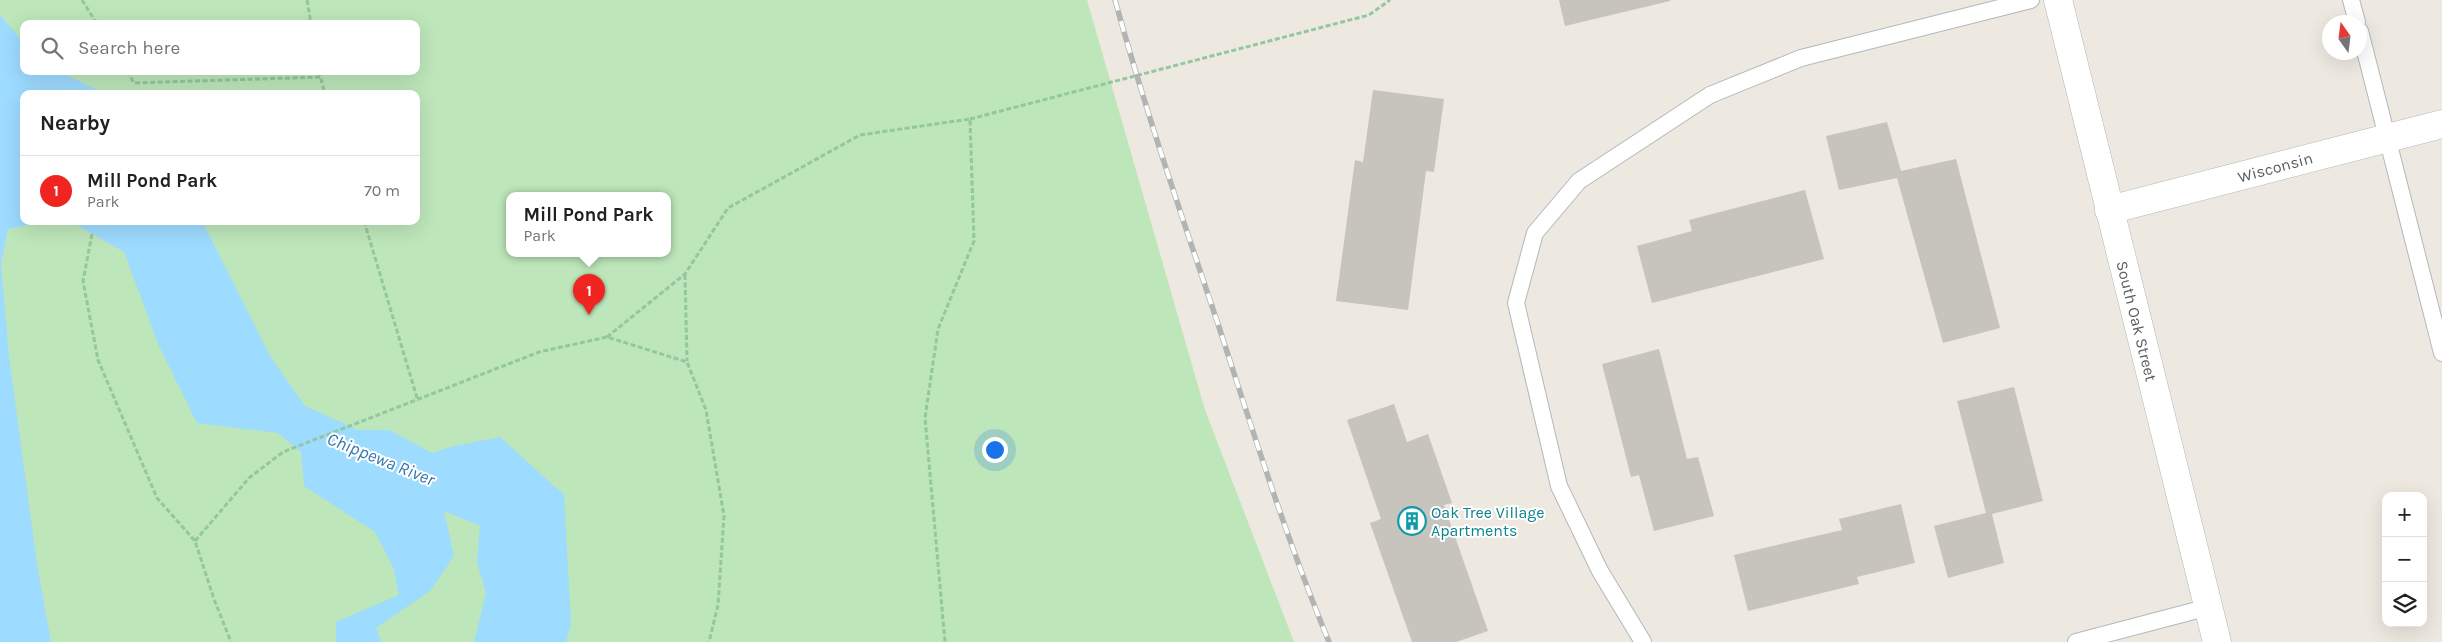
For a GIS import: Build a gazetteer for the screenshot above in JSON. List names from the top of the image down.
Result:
{
  "streets": {
    "street": ["Wisconsin", "South Oak Street"]
  },
  "crossings": [
    ["Wisconsin", "South Oak Street"]
  ],
  "water": ["Chippewa River"],
  "places": {
    "building": ["Oak Tree Village Apartments"]
  },
  "north": "top",
  "page": {
    "search": "Search here",
    "heading": "Nearby",
    "list": [
      {
        "mark": "1",
        "name": "Mill Pond Park",
        "note": "Park",
        "value": "70 m"
      }
    ],
    "popup": ["Mill Pond Park", "Park"],
    "pins": "1",
    "map_buttons": ["+", "−"]
  }
}
